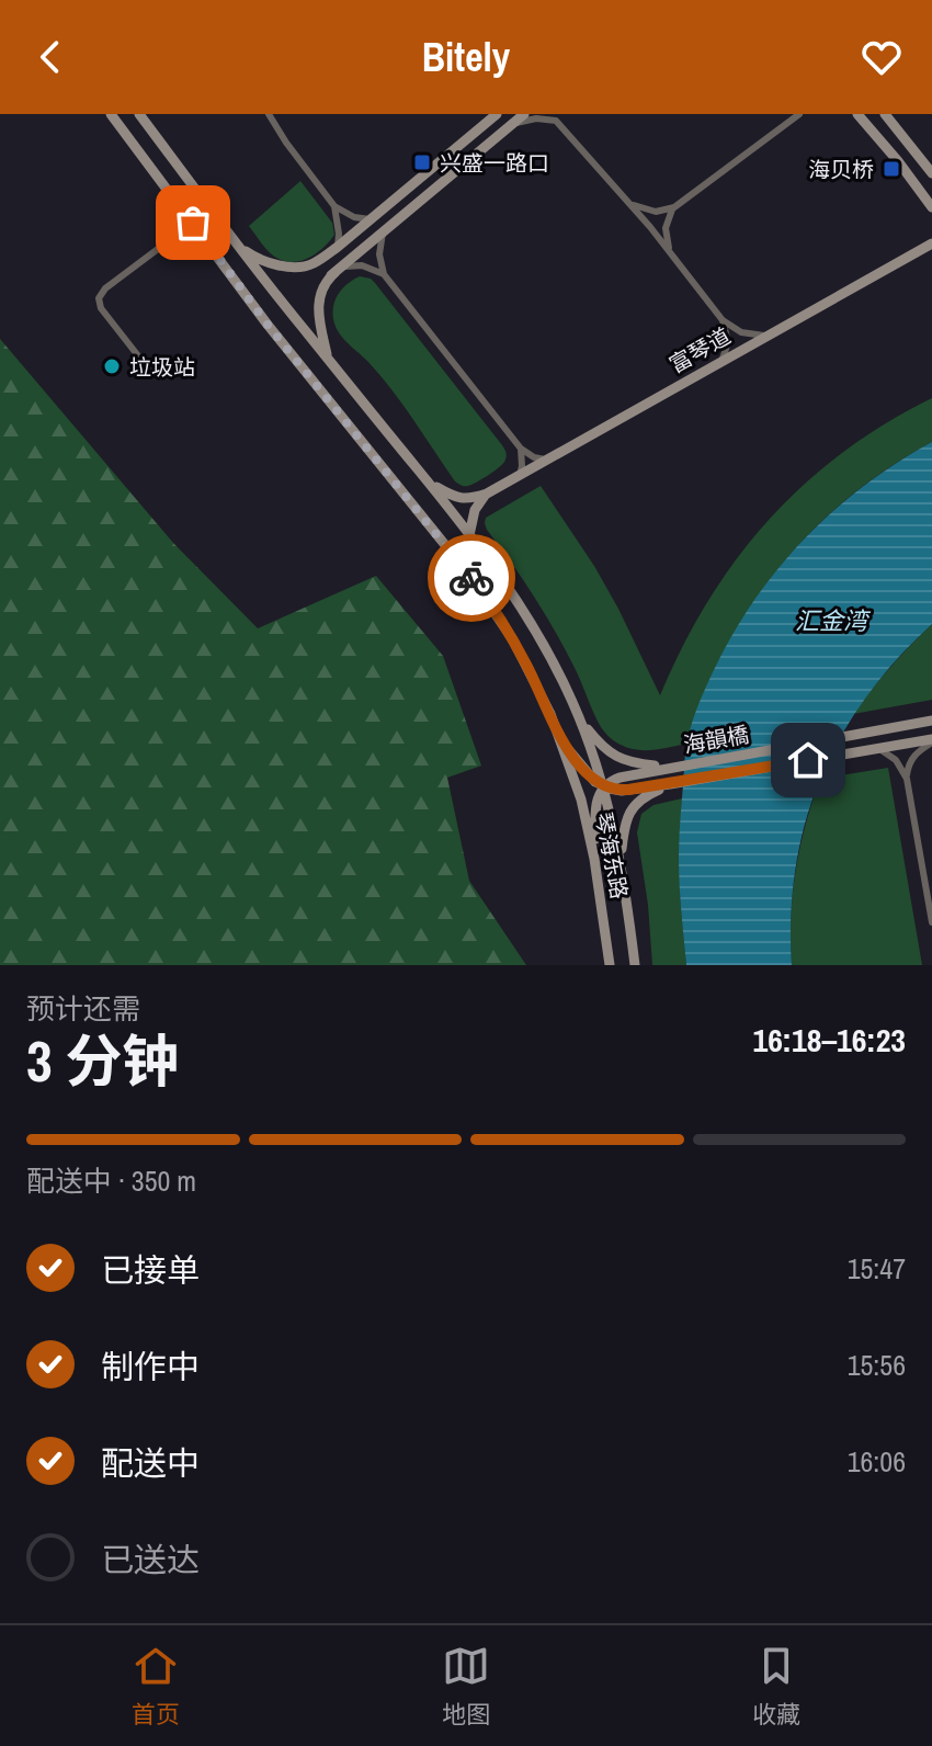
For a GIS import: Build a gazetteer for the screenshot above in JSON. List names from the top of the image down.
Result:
{
  "streets": {
    "main road": ["富琴道", "海韻橋", "琴海东路"]
  },
  "crossings": [
    ["海韻橋", "琴海东路"]
  ],
  "water": ["汇金湾"],
  "places": {
    "transit": ["兴盛一路口", "海贝桥"],
    "other": ["垃圾站"]
  },
  "page": {
    "header": "Bitely",
    "heading": ["3 分钟", "预计还需", "16:18–16:23"],
    "bar": "配送中 · 350 m",
    "list": [
      ["已接单", "15:47"],
      ["制作中", "15:56"],
      ["配送中", "16:06"],
      "已送达"
    ],
    "tabs": ["首页", "地图", "收藏"]
  }
}
